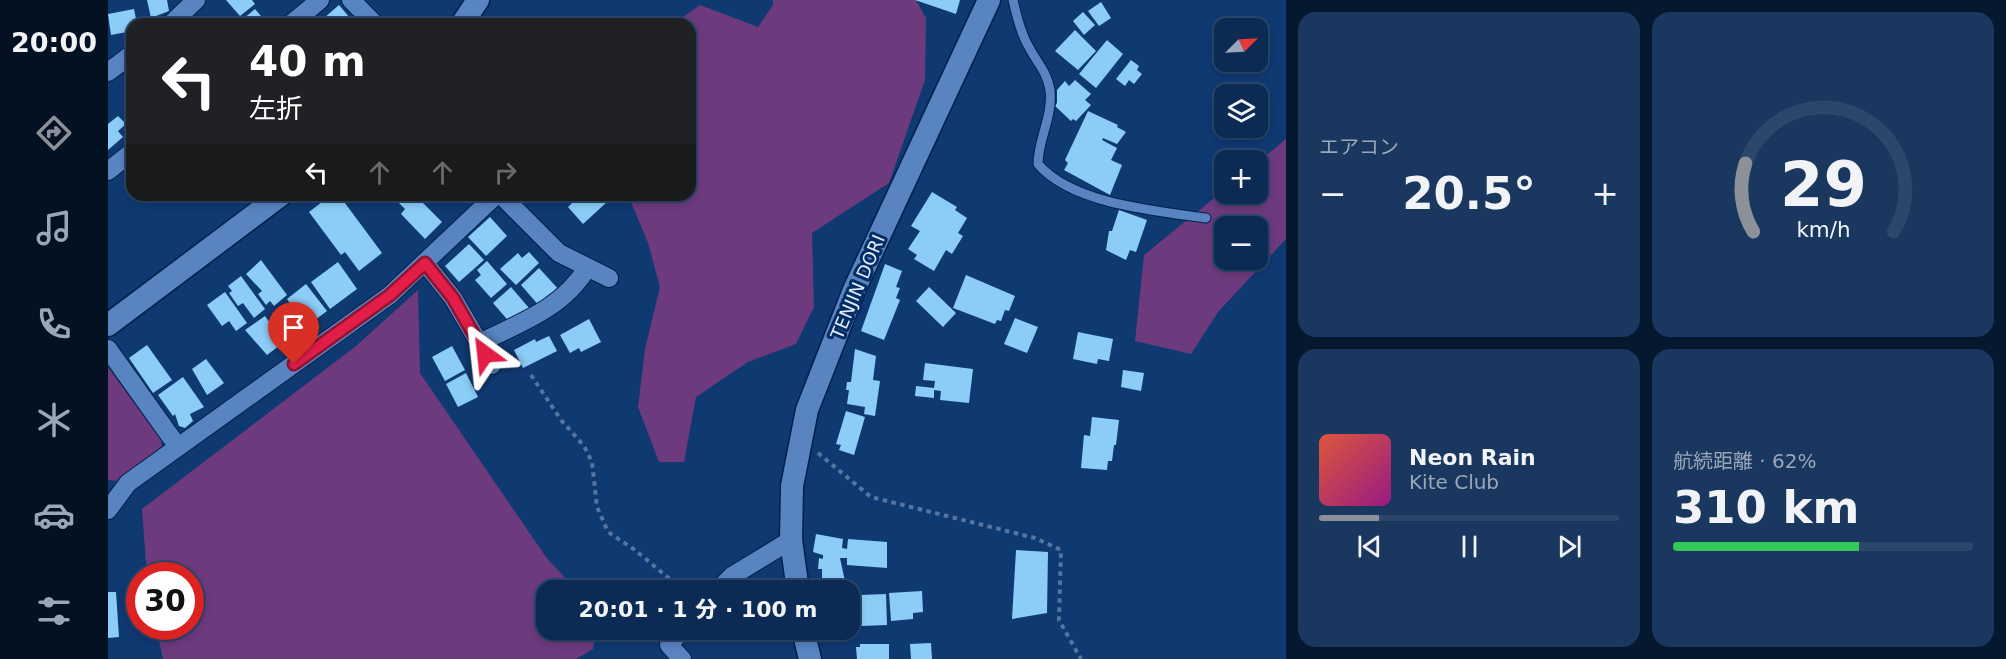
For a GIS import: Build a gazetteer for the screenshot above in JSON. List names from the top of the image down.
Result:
{
  "streets": {
    "street": ["TENJIN DORI"]
  },
  "north": "top right",
  "page": {
    "tabs": "20:00",
    "tile": [
      "エアコン",
      ["航続距離 · 62%", "310 km"]
    ],
    "map_buttons": ["+", "−"],
    "turn": ["40 m", "左折"],
    "heat": ["−", "20.5°", "+"],
    "song": ["Neon Rain", "Kite Club"],
    "limit": "30",
    "trip": "20:01 · 1 分 · 100 m",
    "gauge": ["29", "km/h"]
  }
}
